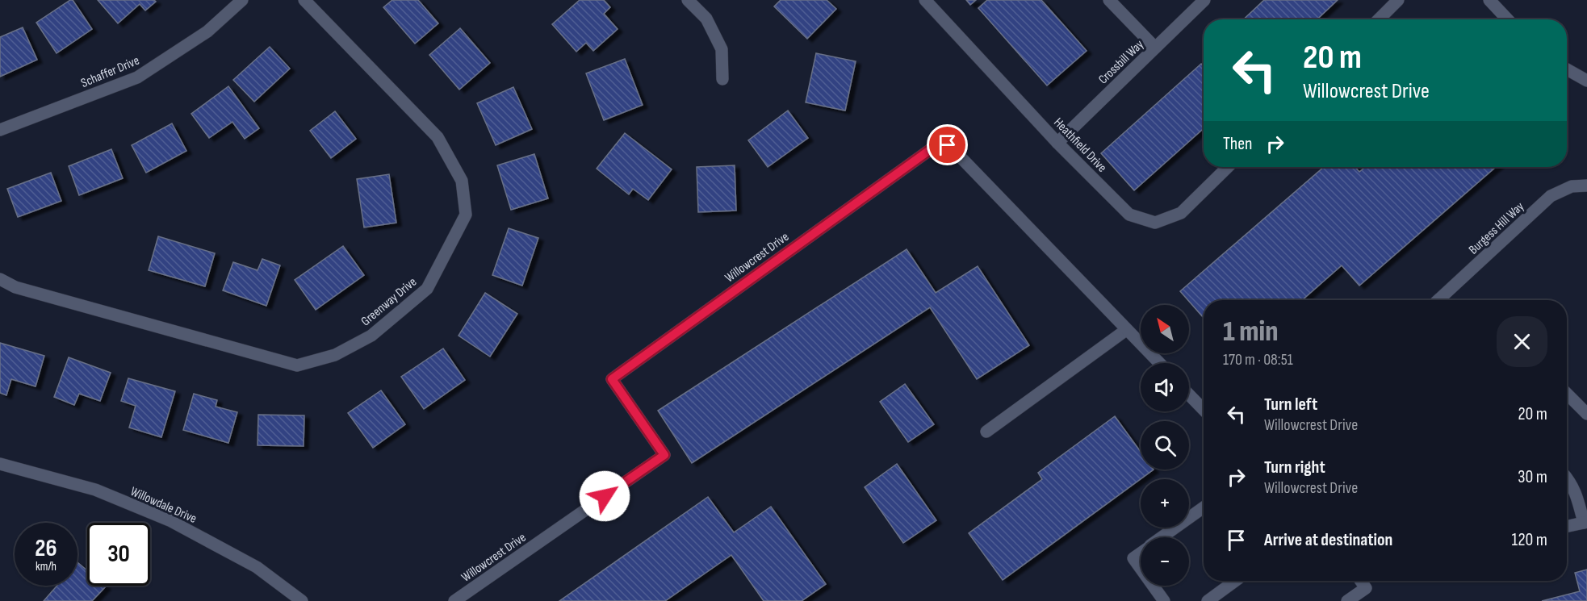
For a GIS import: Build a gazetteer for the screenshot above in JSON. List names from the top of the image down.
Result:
{
  "streets": {
    "street": [
      "Crossbill Way",
      "Schaffer Drive",
      "Heathfield Drive",
      "Burgess Hill Way",
      "Willowcrest Drive",
      "Greenway Drive",
      "Willowdale Drive"
    ]
  },
  "crossings": [
    ["Crossbill Way", "Heathfield Drive"]
  ],
  "north": "top left",
  "page": {
    "turn": ["20 m", "Willowcrest Drive"],
    "then": "Then",
    "heading": ["1 min", "170 m · 08:51"],
    "map_buttons": ["+", "−"],
    "list": [
      {
        "name": "Turn left",
        "note": "Willowcrest Drive",
        "value": "20 m"
      },
      {
        "name": "Turn right",
        "note": "Willowcrest Drive",
        "value": "30 m"
      },
      {
        "name": "Arrive at destination",
        "value": "120 m"
      }
    ],
    "speed": "26 km/h",
    "limit": "30"
  }
}
